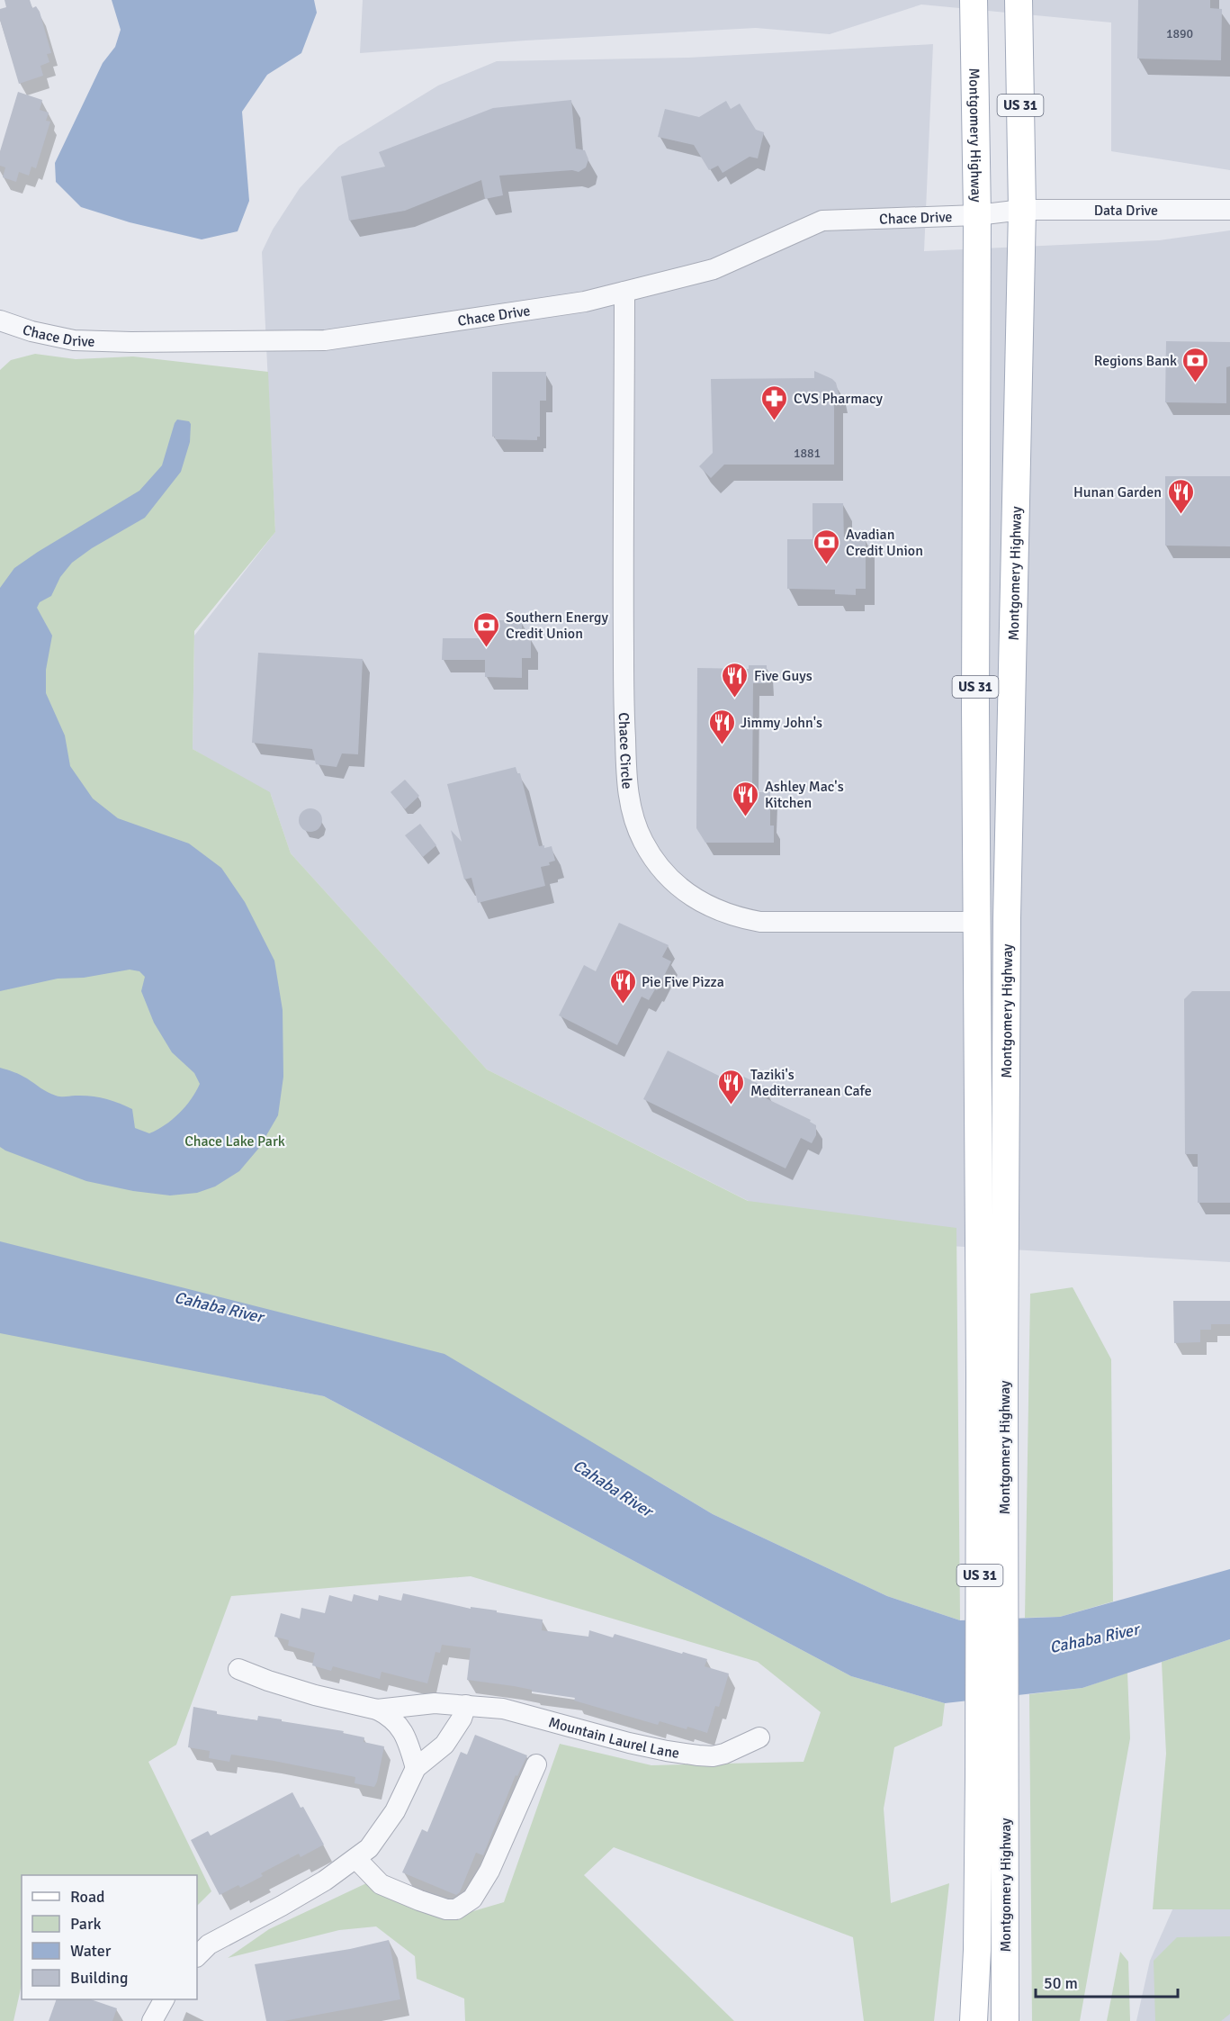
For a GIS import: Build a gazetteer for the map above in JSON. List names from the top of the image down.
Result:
{
  "streets": {
    "main road": ["US 31", "Montgomery Highway"],
    "street": [
      "Data Drive",
      "Chace Drive",
      "Chace Circle",
      "Mountain Laurel Lane"
    ]
  },
  "crossings": [
    ["Montgomery Highway", "Data Drive"],
    ["Montgomery Highway", "Chace Drive"],
    ["Montgomery Highway", "Chace Circle"],
    ["Data Drive", "Chace Drive"],
    ["Chace Drive", "Chace Circle"]
  ],
  "water": ["Cahaba River"],
  "parks": ["Chace Lake Park"],
  "places": {
    "bank": ["Regions Bank", "Avadian Credit Union", "Southern Energy Credit Union"],
    "pharmacy": ["CVS Pharmacy"],
    "restaurant": [
      "Hunan Garden",
      "Five Guys",
      "Jimmy John's",
      "Ashley Mac's Kitchen",
      "Pie Five Pizza",
      "Taziki's Mediterranean Cafe"
    ]
  },
  "house_numbers": ["1890", "1881"],
  "legend": [
    "Road",
    "Park",
    "Water",
    "Building"
  ],
  "scale_bar": "50 m"
}
